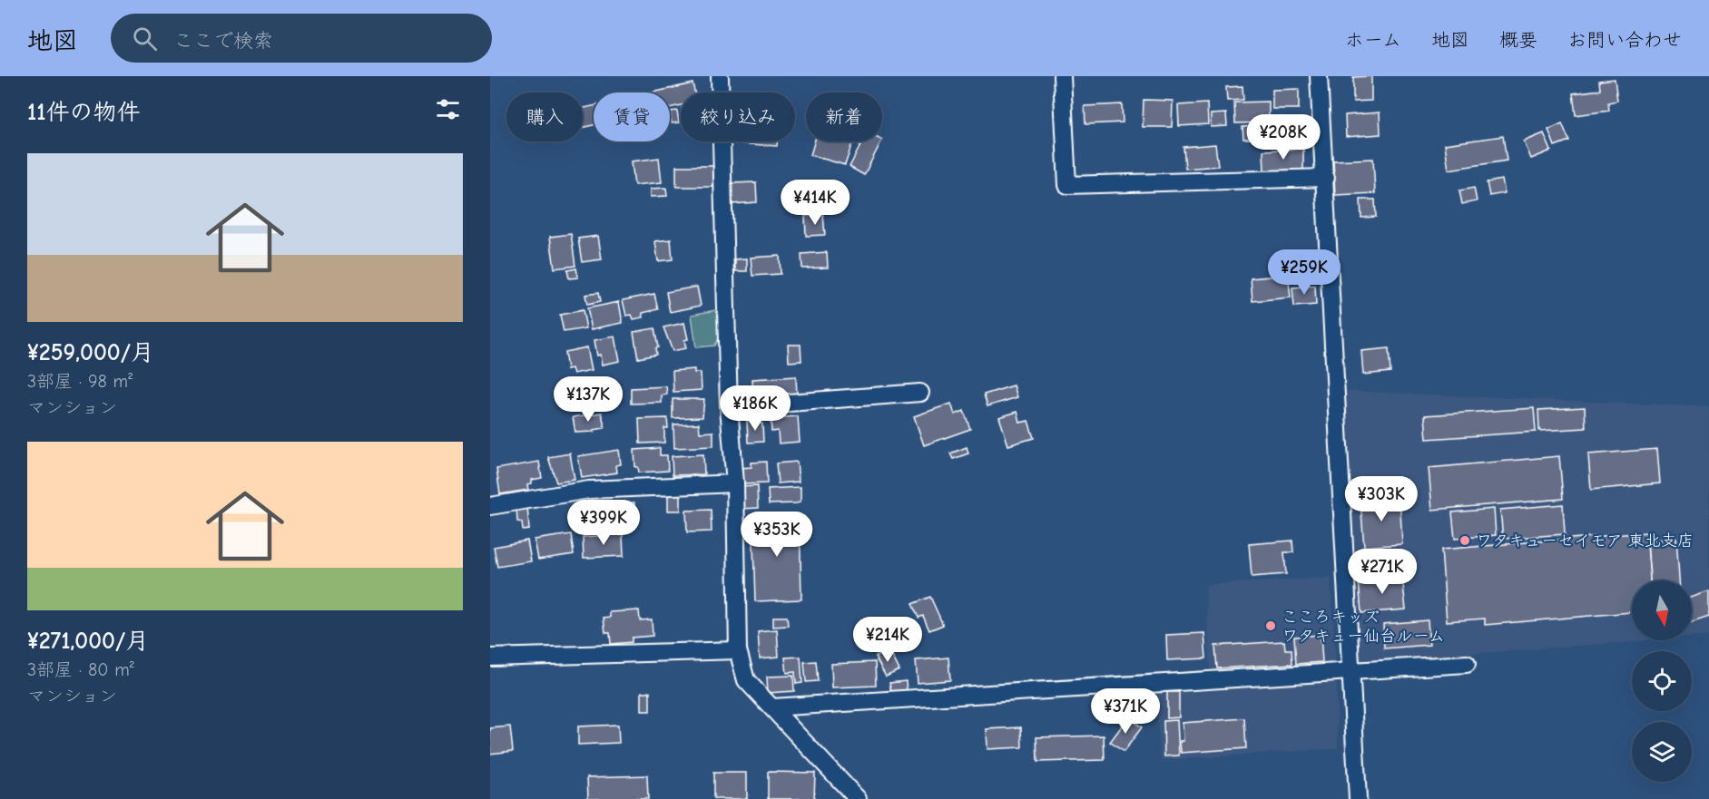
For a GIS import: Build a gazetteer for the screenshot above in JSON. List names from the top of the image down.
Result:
{
  "places": ["ワタキューセイモア 東北支店", "こころキッズ ワタキュー仙台ルーム"],
  "north": "bottom",
  "page": {
    "header": "地図",
    "search": "ここで検索",
    "nav": [
      "ホーム",
      "地図",
      "概要",
      "お問い合わせ"
    ],
    "heading": "11件の物件",
    "chip": [
      "購入",
      "賃貸",
      "絞り込み",
      "新着"
    ],
    "price": [
      "¥208K",
      "¥414K",
      "¥259K",
      "¥137K",
      "¥186K",
      "¥303K",
      "¥399K",
      "¥353K",
      "¥271K",
      "¥214K",
      "¥371K"
    ],
    "list": [
      {
        "name": "¥259,000/月",
        "note": "3部屋 · 98 m² · マンション"
      },
      {
        "name": "¥271,000/月",
        "note": "3部屋 · 80 m² · マンション"
      }
    ]
  }
}
